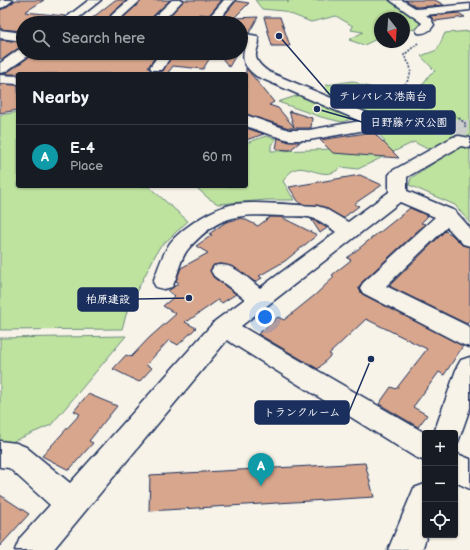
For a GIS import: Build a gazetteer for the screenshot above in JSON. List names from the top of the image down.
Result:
{
  "places": [
    "テレパレス港南台",
    "日野藤ケ沢公園",
    "柏原建設",
    "トランクルーム"
  ],
  "north": "bottom",
  "page": {
    "search": "Search here",
    "heading": "Nearby",
    "list": [
      {
        "mark": "A",
        "name": "E-4",
        "note": "Place",
        "value": "60 m"
      }
    ],
    "map_buttons": ["+", "−"],
    "pins": "A"
  }
}
